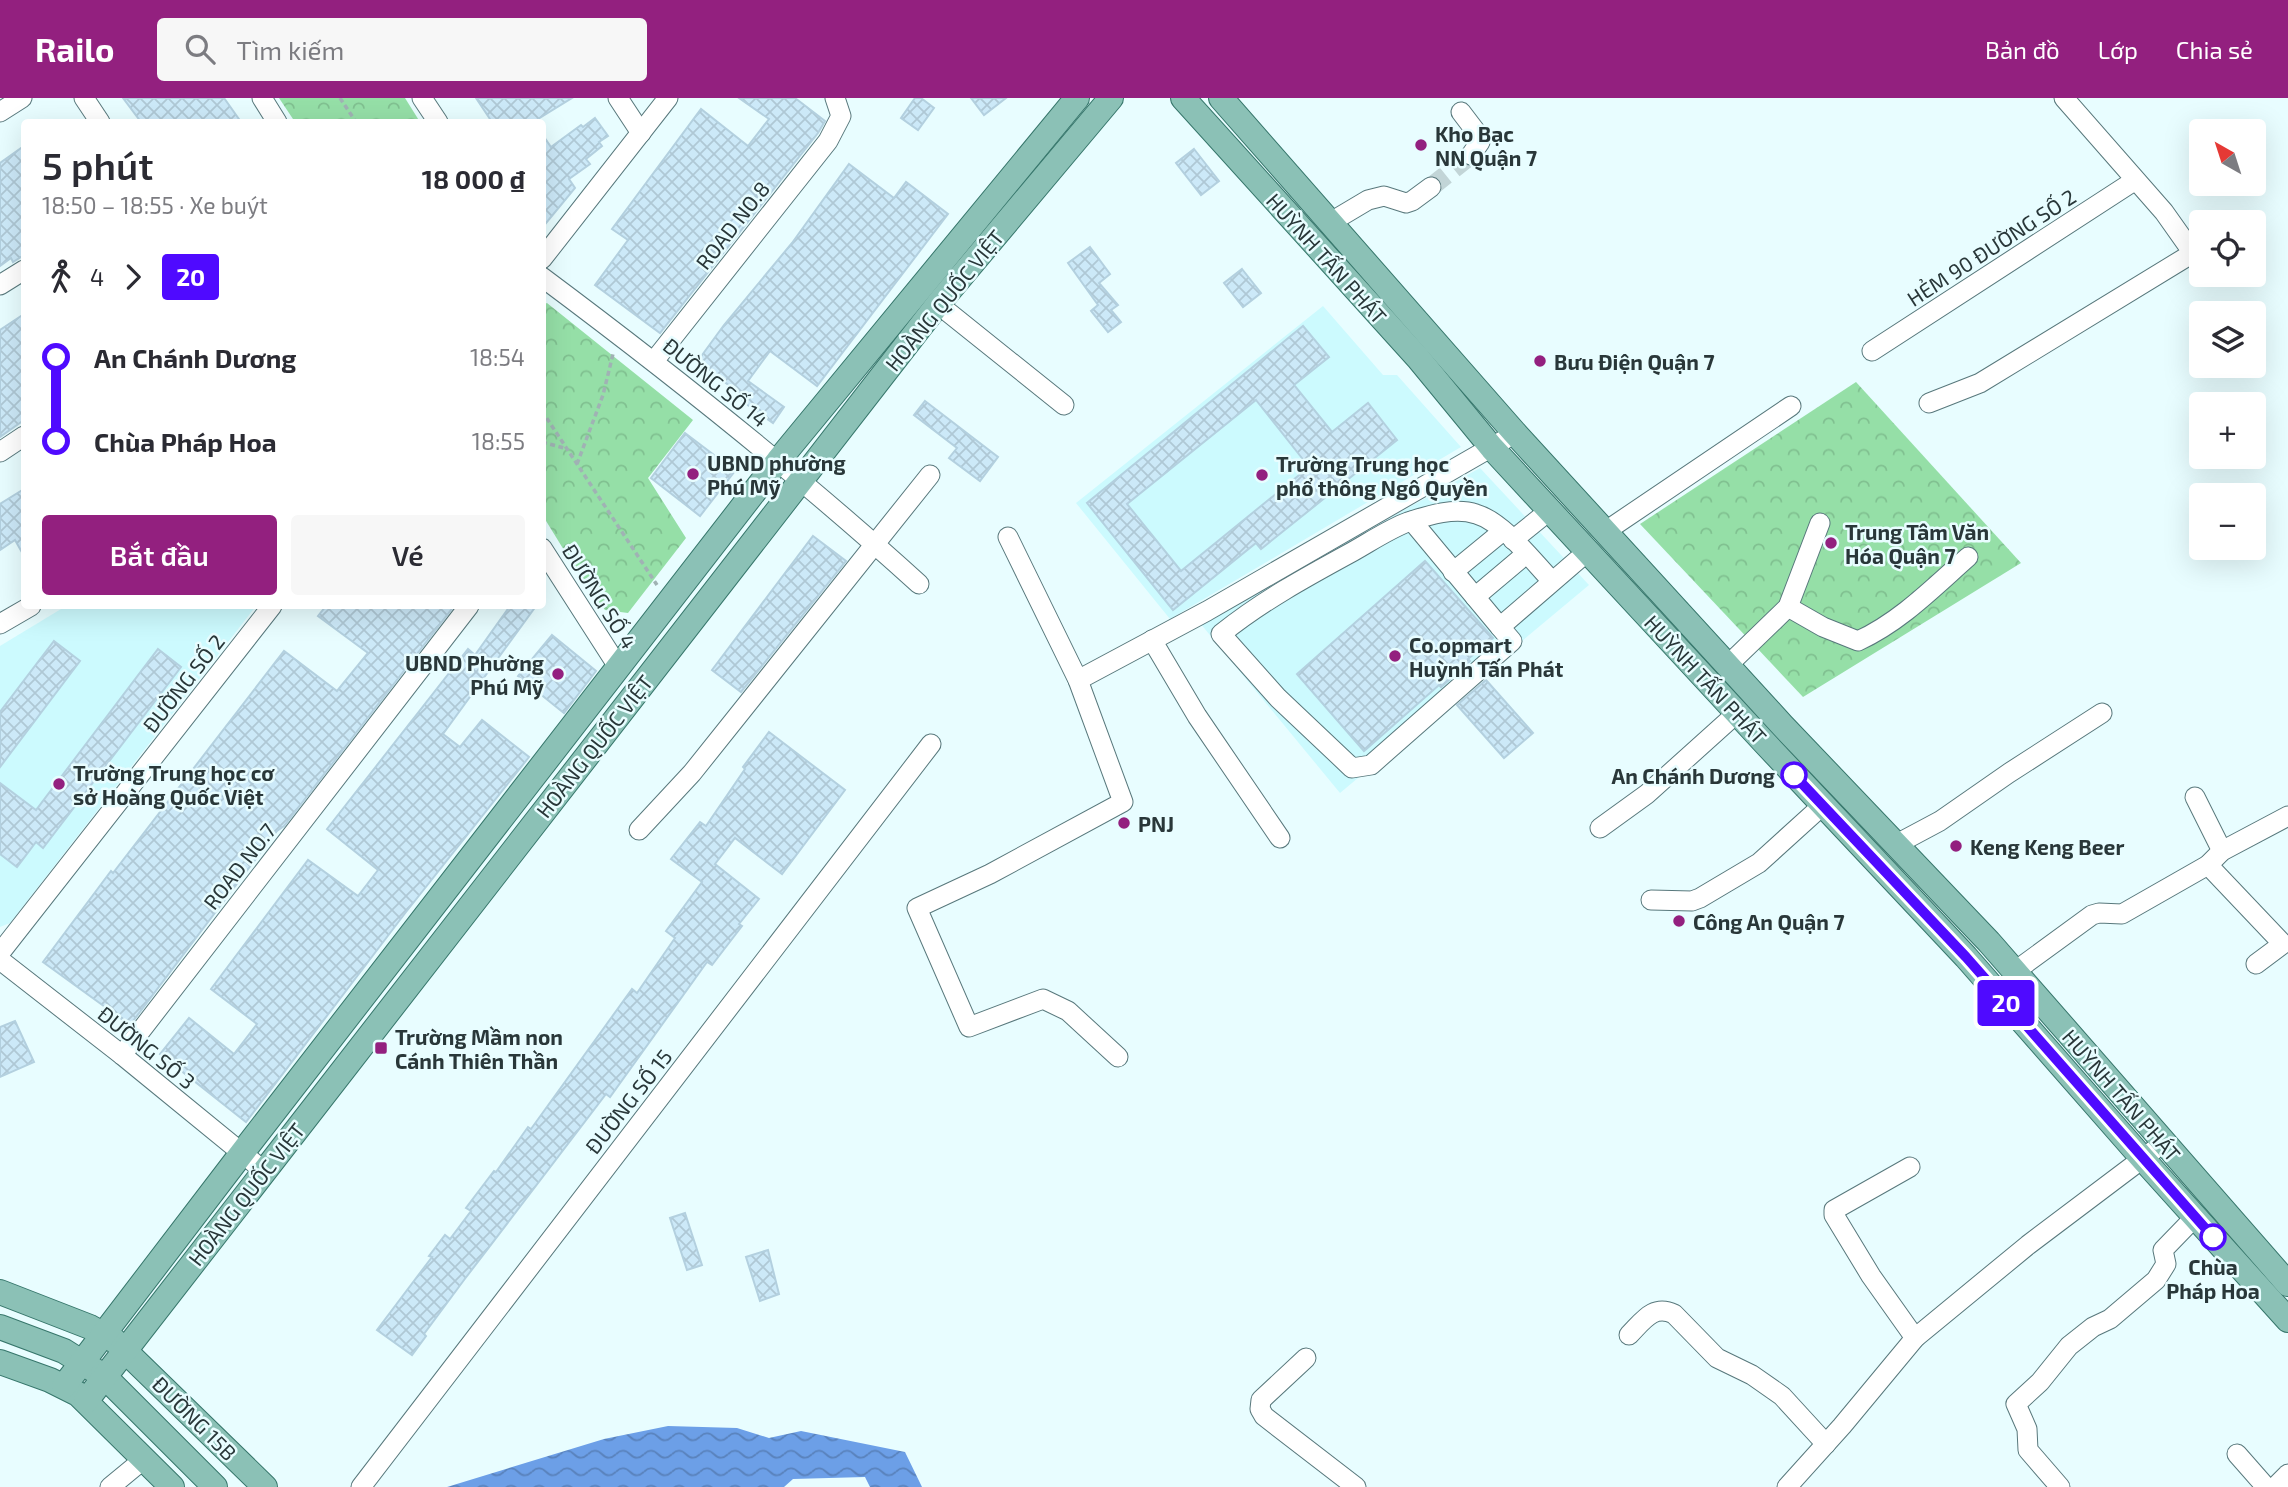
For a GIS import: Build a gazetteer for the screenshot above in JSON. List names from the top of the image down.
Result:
{
  "streets": {
    "main road": ["HUỲNH TẤN PHÁT", "HOÀNG QUỐC VIỆT", "ĐƯỜNG 15B"],
    "street": [
      "ROAD NO.8",
      "HẺM 90 ĐƯỜNG SỐ 2",
      "ĐƯỜNG SỐ 14",
      "ĐƯỜNG SỐ 4",
      "ĐƯỜNG SỐ 2",
      "ROAD NO.7",
      "ĐƯỜNG SỐ 3",
      "ĐƯỜNG SỐ 15"
    ]
  },
  "crossings": [
    ["ROAD NO.8", "ĐƯỜNG SỐ 14"],
    ["HOÀNG QUỐC VIỆT", "ĐƯỜNG SỐ 14"],
    ["HOÀNG QUỐC VIỆT", "ĐƯỜNG SỐ 4"],
    ["HOÀNG QUỐC VIỆT", "ĐƯỜNG SỐ 3"],
    ["HOÀNG QUỐC VIỆT", "ĐƯỜNG 15B"],
    ["ROAD NO.7", "ĐƯỜNG SỐ 3"]
  ],
  "places": {
    "other": [
      "Kho Bạc NN Quận 7",
      "Bưu Điện Quận 7",
      "UBND phường Phú Mỹ",
      "Trường Trung học phổ thông Ngô Quyền",
      "Trung Tâm Văn Hóa Quận 7",
      "Co.opmart Huỳnh Tấn Phát",
      "UBND Phường Phú Mỹ",
      "An Chánh Dương",
      "Trường Trung học cơ sở Hoàng Quốc Việt",
      "PNJ",
      "Keng Keng Beer",
      "Công An Quận 7",
      "Chùa Pháp Hoa"
    ],
    "transit": ["Trường Mầm non Cánh Thiên Thần"]
  },
  "lines": ["bus line 20"],
  "north": "top left",
  "page": {
    "header": "Railo",
    "search": "Tìm kiếm",
    "nav": ["Bản đồ", "Lớp", "Chia sẻ"],
    "on_map": "20",
    "map_buttons": ["+", "−"],
    "heading": ["5 phút", "18:50 – 18:55 · Xe buýt", "18 000 ₫"],
    "legs": ["4", "20"],
    "list": [
      {
        "name": "An Chánh Dương",
        "value": "18:54"
      },
      {
        "name": "Chùa Pháp Hoa",
        "value": "18:55"
      }
    ],
    "buttons": ["Bắt đầu", "Vé"]
  }
}
